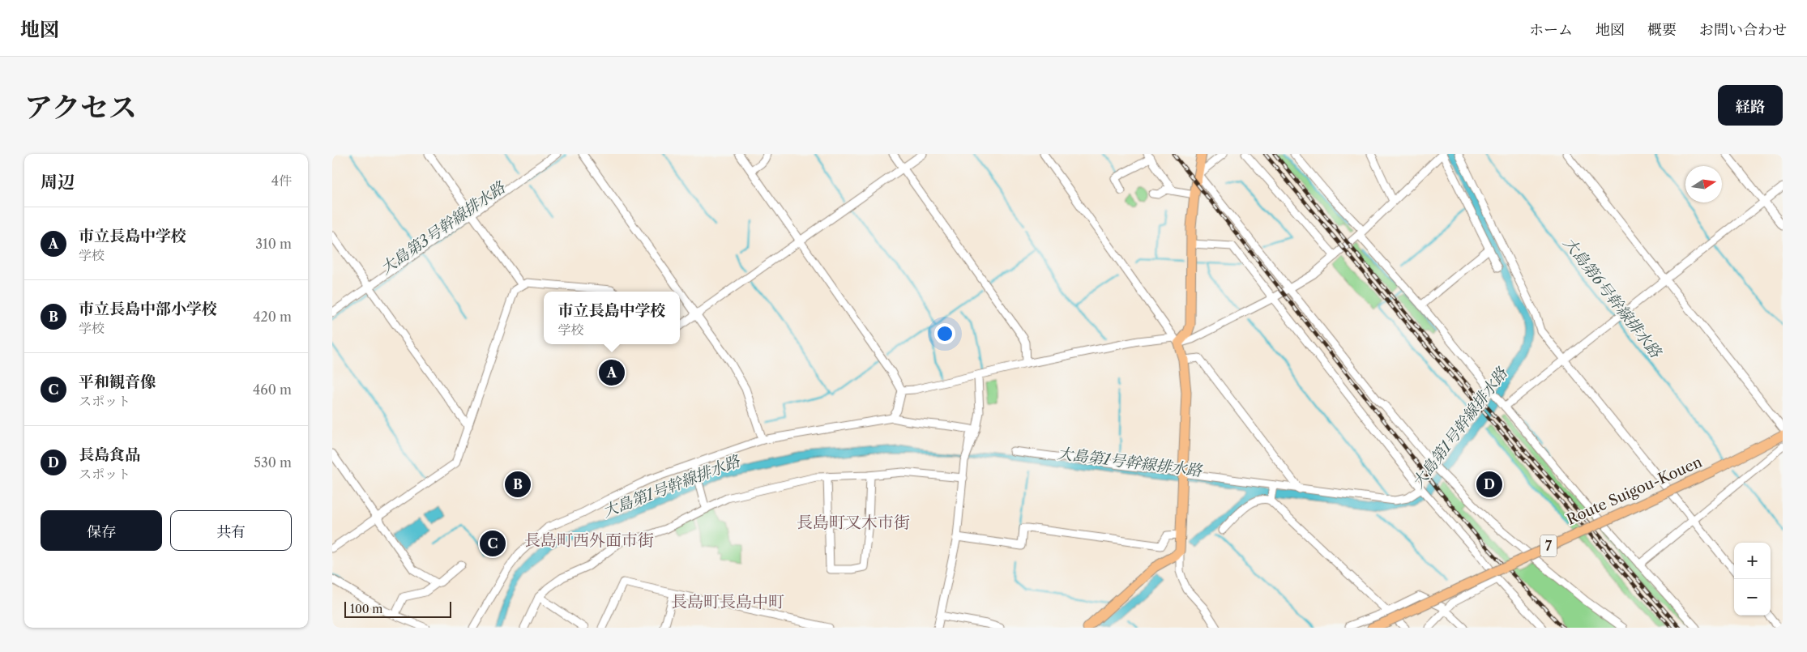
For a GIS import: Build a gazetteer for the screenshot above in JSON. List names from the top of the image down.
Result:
{
  "streets": {
    "main road": ["Route Suigou-Kouen", "7"]
  },
  "districts": ["長島町又木市街", "長島町西外面市街", "長島町長島中町"],
  "water": ["大島第3号幹線排水路", "大島第6号幹線排水路", "大島第1号幹線排水路"],
  "scale_bar": "100 m",
  "north": "right",
  "page": {
    "header": "地図",
    "nav": [
      "ホーム",
      "地図",
      "概要",
      "お問い合わせ"
    ],
    "title": "アクセス",
    "buttons": [
      "経路",
      ["保存", "共有"]
    ],
    "heading": ["周辺", "4件"],
    "list": [
      {
        "mark": "A",
        "name": "市立長島中学校",
        "note": "学校",
        "value": "310 m"
      },
      {
        "mark": "B",
        "name": "市立長島中部小学校",
        "note": "学校",
        "value": "420 m"
      },
      {
        "mark": "C",
        "name": "平和観音像",
        "note": "スポット",
        "value": "460 m"
      },
      {
        "mark": "D",
        "name": "長島食品",
        "note": "スポット",
        "value": "530 m"
      }
    ],
    "popup": ["市立長島中学校", "学校"],
    "pins": [
      "A",
      "B",
      "D",
      "C"
    ],
    "map_buttons": ["+", "−"],
    "scale": "100 m"
  }
}
